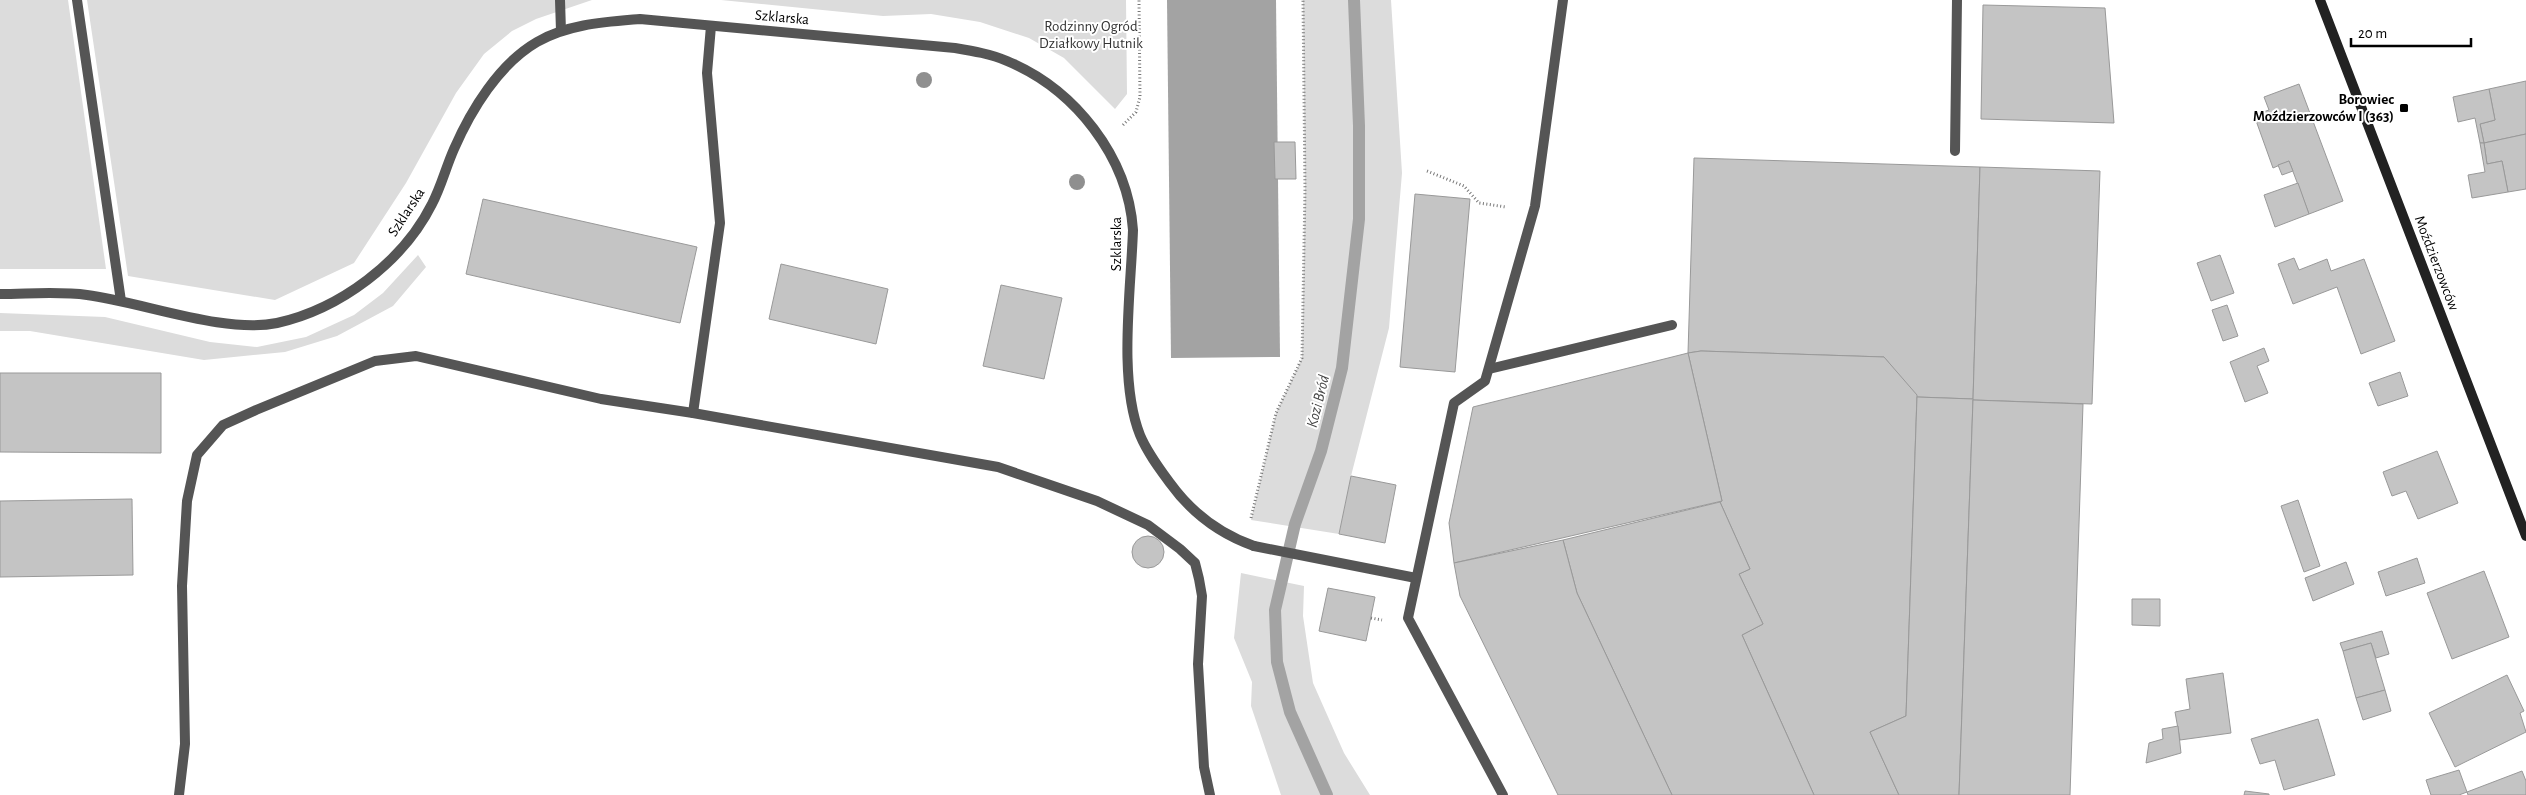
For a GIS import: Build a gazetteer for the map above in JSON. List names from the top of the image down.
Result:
{
  "streets": {
    "street": ["Szklarska", "Moździerzowców"]
  },
  "water": ["Kozi Bród"],
  "parks": ["Rodzinny Ogród Działkowy Hutnik"],
  "places": {
    "transit": ["Borowiec Moździerzowców I (363)"]
  },
  "scale_bar": "20 m"
}
